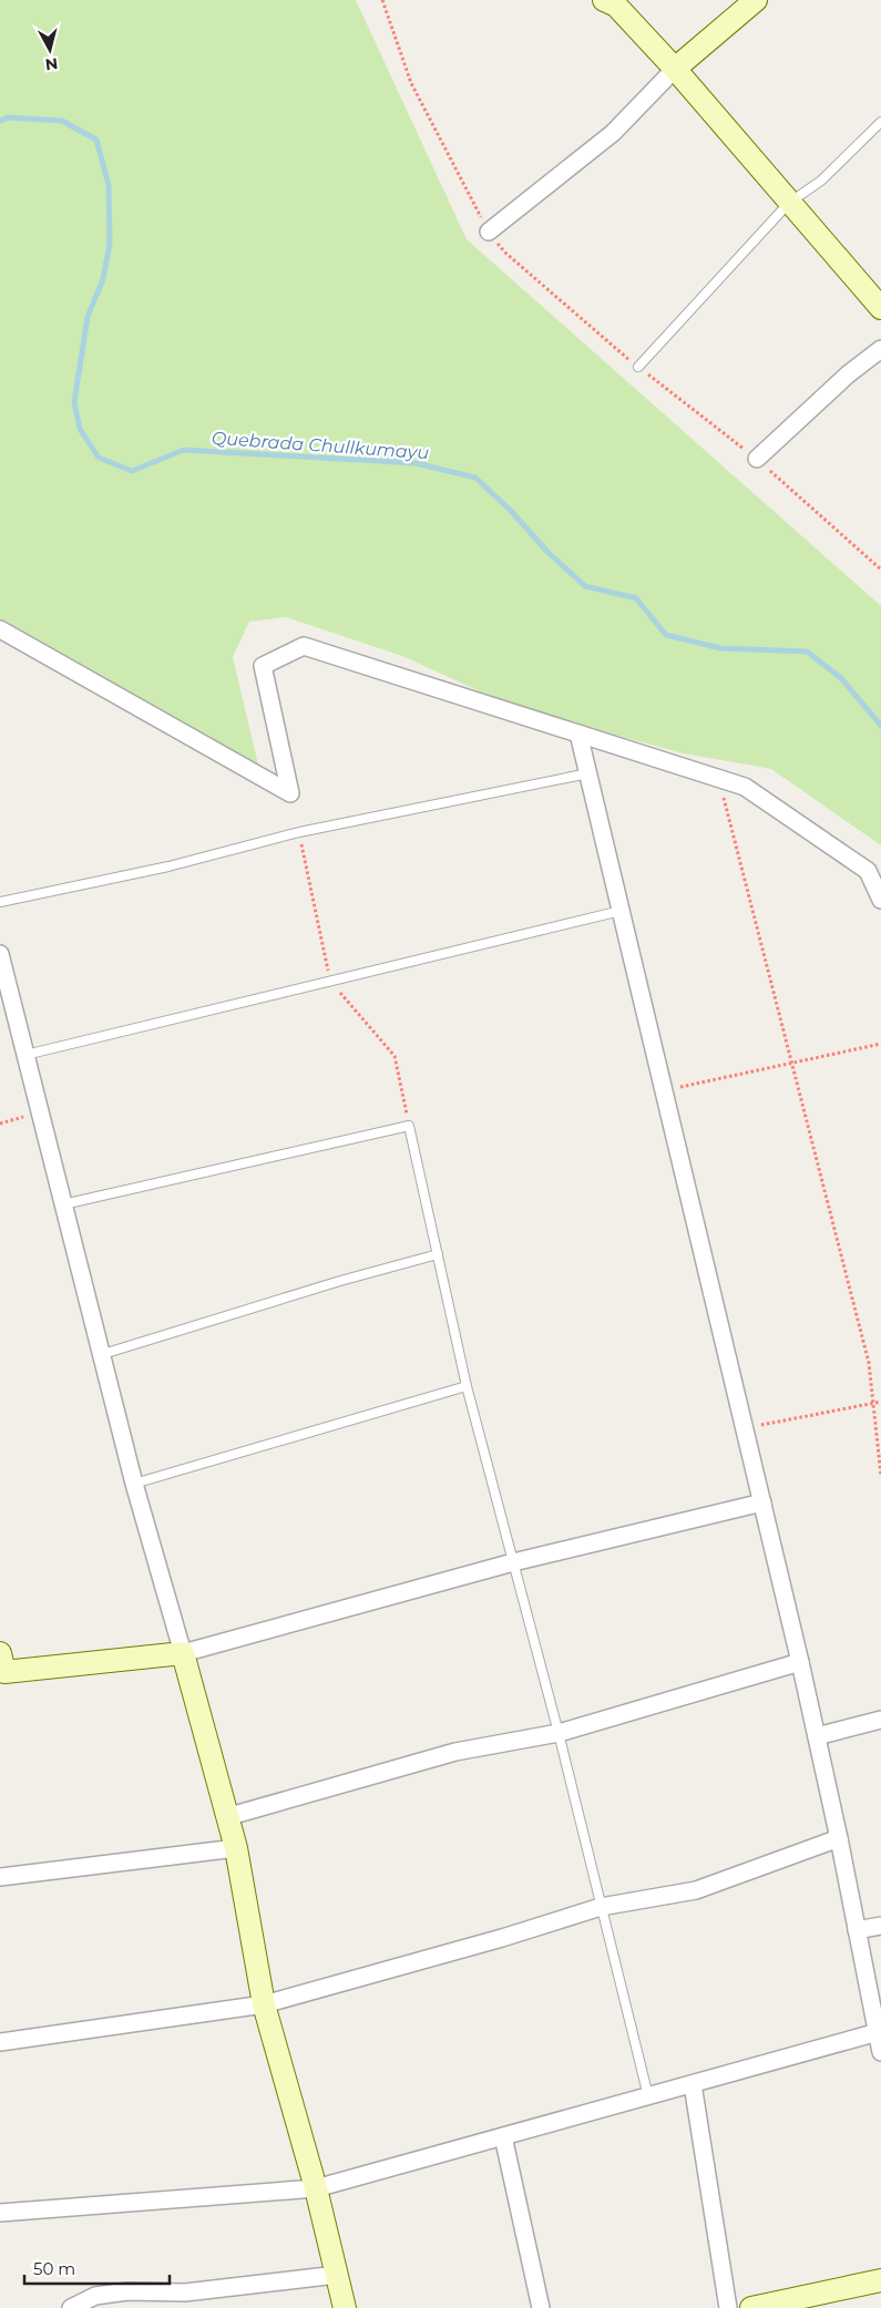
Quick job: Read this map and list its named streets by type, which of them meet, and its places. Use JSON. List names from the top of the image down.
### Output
{
  "water": ["Quebrada Chullkumayu"],
  "scale_bar": "50 m",
  "north": "bottom"
}
